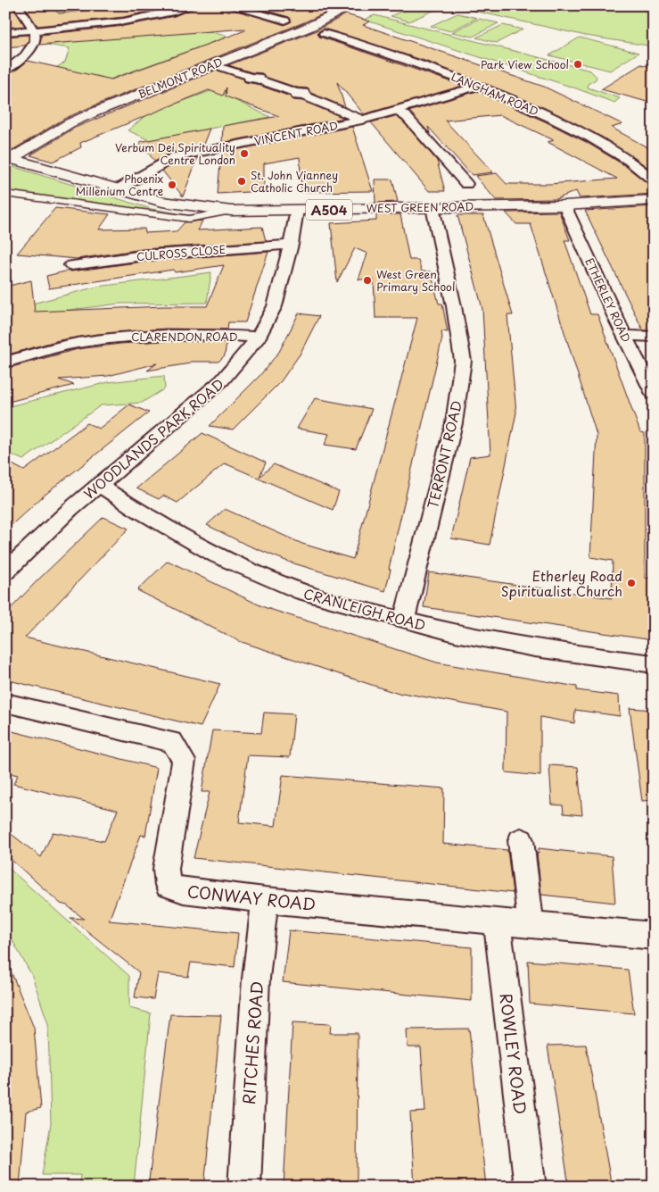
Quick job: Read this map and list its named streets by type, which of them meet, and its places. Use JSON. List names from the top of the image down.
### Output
{
  "streets": {
    "main road": ["BELMONT ROAD", "WEST GREEN ROAD", "A504"],
    "street": [
      "LANGHAM ROAD",
      "VINCENT ROAD",
      "CULROSS CLOSE",
      "ETHERLEY ROAD",
      "CLARENDON ROAD",
      "WOODLANDS PARK ROAD",
      "TERRONT ROAD",
      "CRANLEIGH ROAD",
      "CONWAY ROAD",
      "RITCHES ROAD",
      "ROWLEY ROAD"
    ]
  },
  "crossings": [
    ["BELMONT ROAD", "WEST GREEN ROAD"],
    ["LANGHAM ROAD", "VINCENT ROAD"],
    ["VINCENT ROAD", "WEST GREEN ROAD"],
    ["WEST GREEN ROAD", "ETHERLEY ROAD"],
    ["WEST GREEN ROAD", "WOODLANDS PARK ROAD"],
    ["WEST GREEN ROAD", "TERRONT ROAD"],
    ["CULROSS CLOSE", "WOODLANDS PARK ROAD"],
    ["CLARENDON ROAD", "WOODLANDS PARK ROAD"],
    ["WOODLANDS PARK ROAD", "CRANLEIGH ROAD"],
    ["TERRONT ROAD", "CRANLEIGH ROAD"],
    ["CONWAY ROAD", "RITCHES ROAD"],
    ["CONWAY ROAD", "ROWLEY ROAD"]
  ],
  "places": [
    "Park View School",
    "Verbum Dei Spirituality Centre London",
    "St. John Vianney Catholic Church",
    "Phoenix Millenium Centre",
    "West Green Primary School",
    "Etherley Road Spiritualist Church"
  ]
}
